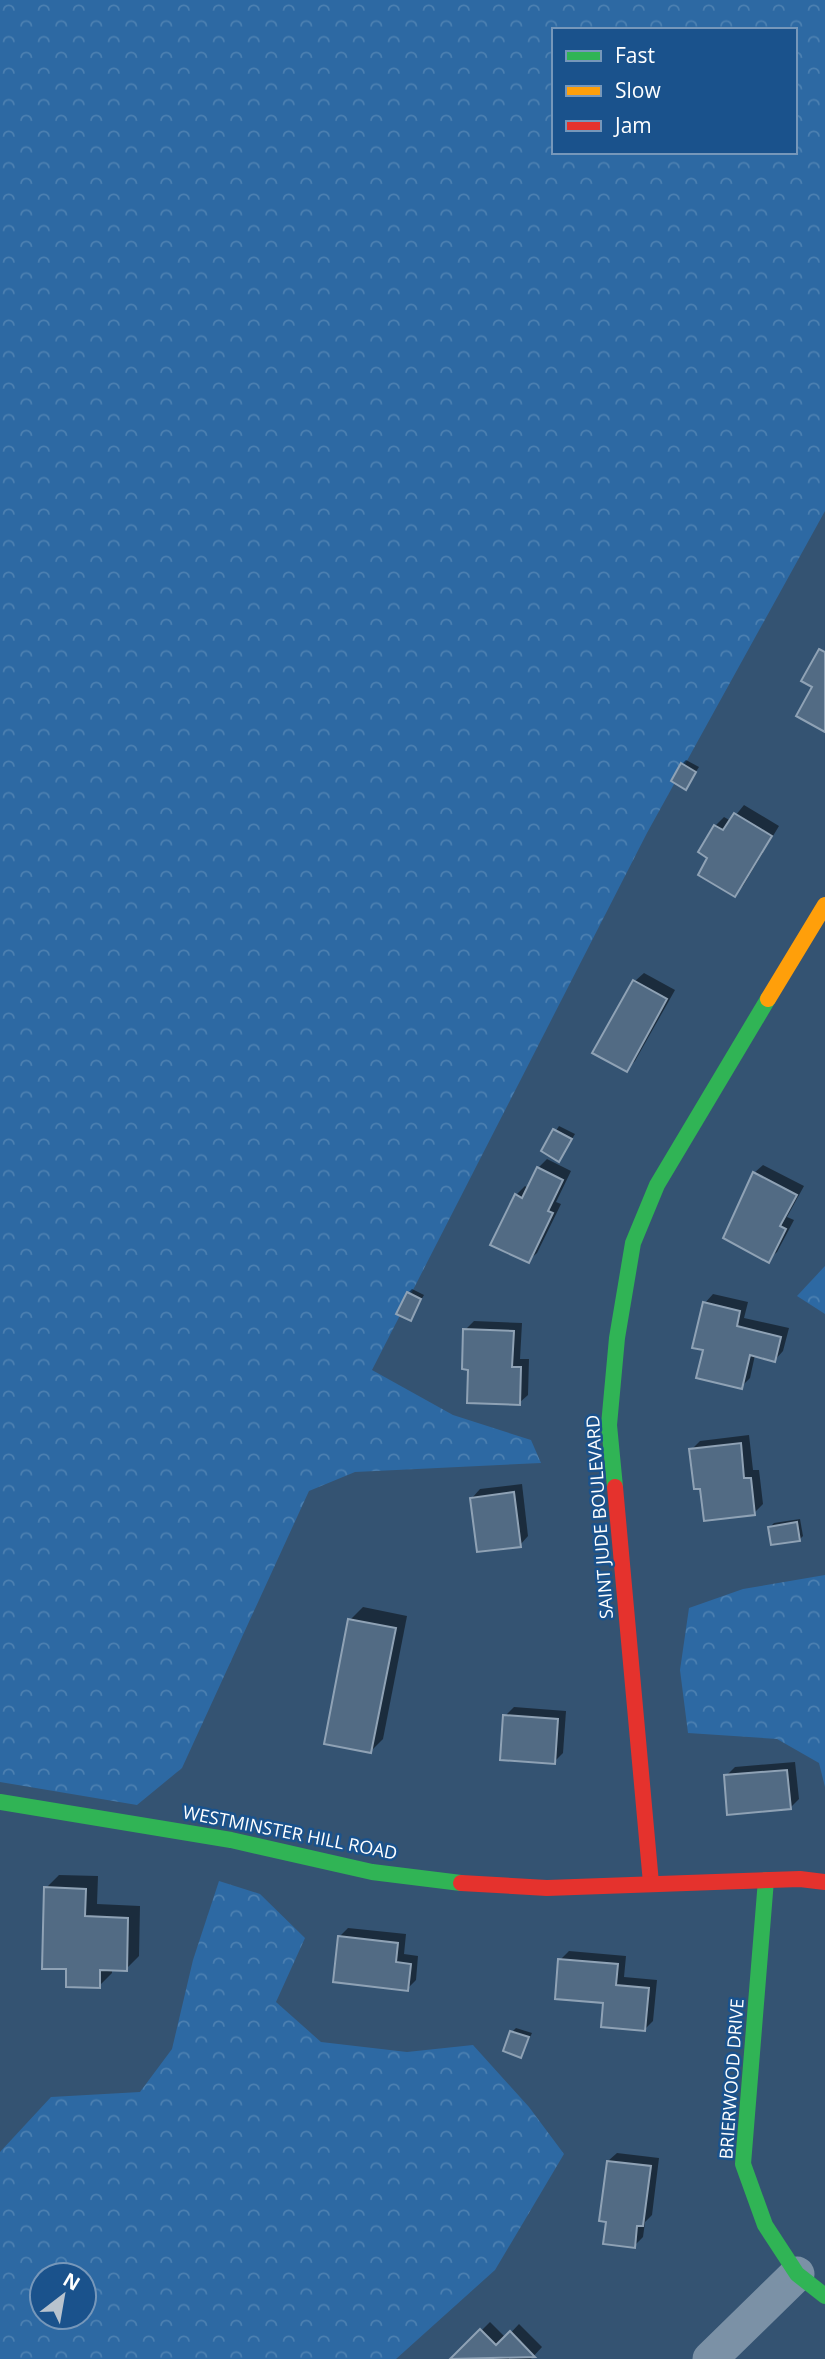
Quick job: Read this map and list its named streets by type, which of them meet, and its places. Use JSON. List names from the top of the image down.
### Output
{
  "streets": {
    "street": ["SAINT JUDE BOULEVARD", "WESTMINSTER HILL ROAD", "BRIERWOOD DRIVE"]
  },
  "crossings": [
    ["SAINT JUDE BOULEVARD", "WESTMINSTER HILL ROAD"],
    ["WESTMINSTER HILL ROAD", "BRIERWOOD DRIVE"]
  ],
  "legend": ["Fast", "Slow", "Jam"],
  "north": "top right"
}
